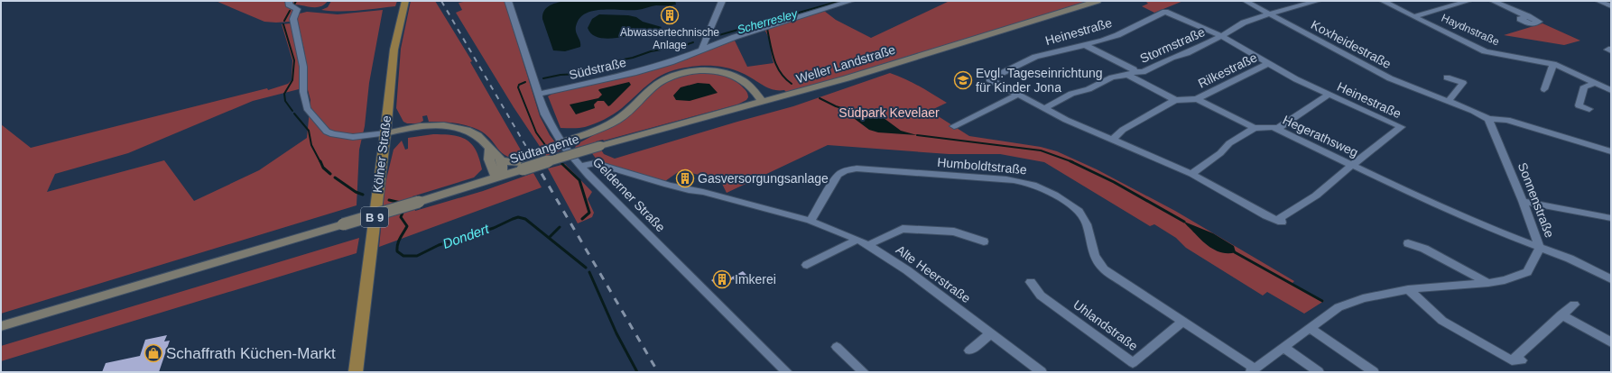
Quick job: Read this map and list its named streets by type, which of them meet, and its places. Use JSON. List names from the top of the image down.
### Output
{
  "streets": {
    "main road": [
      "Weller Landstraße",
      "Südtangente",
      "Kölner Straße",
      "B 9"
    ],
    "street": [
      "Haydnstraße",
      "Heinestraße",
      "Koxheidestraße",
      "Stormstraße",
      "Südstraße",
      "Rilkestraße",
      "Hegerathsweg",
      "Humboldtstraße",
      "Gelderner Straße",
      "Sonnenstraße",
      "Alte Heerstraße",
      "Uhlandstraße"
    ]
  },
  "crossings": [
    ["Heinestraße", "Stormstraße"],
    ["Heinestraße", "Rilkestraße"],
    ["Heinestraße", "Hegerathsweg"],
    ["Koxheidestraße", "Stormstraße"],
    ["Koxheidestraße", "Sonnenstraße"],
    ["Weller Landstraße", "Südtangente"],
    ["Südstraße", "Gelderner Straße"],
    ["Rilkestraße", "Hegerathsweg"],
    ["Hegerathsweg", "Sonnenstraße"],
    ["Humboldtstraße", "Sonnenstraße"],
    ["Humboldtstraße", "Alte Heerstraße"],
    ["Humboldtstraße", "Uhlandstraße"],
    ["Gelderner Straße", "Alte Heerstraße"]
  ],
  "water": ["Scherresley", "Dondert"],
  "parks": ["Südpark Kevelaer"],
  "places": {
    "building": ["Abwassertechnische Anlage", "Gasversorgungsanlage", "Imkerei"],
    "school or university": ["Evgl. Tageseinrichtung für Kinder Jona"],
    "shop": ["Schaffrath Küchen-Markt"]
  }
}
